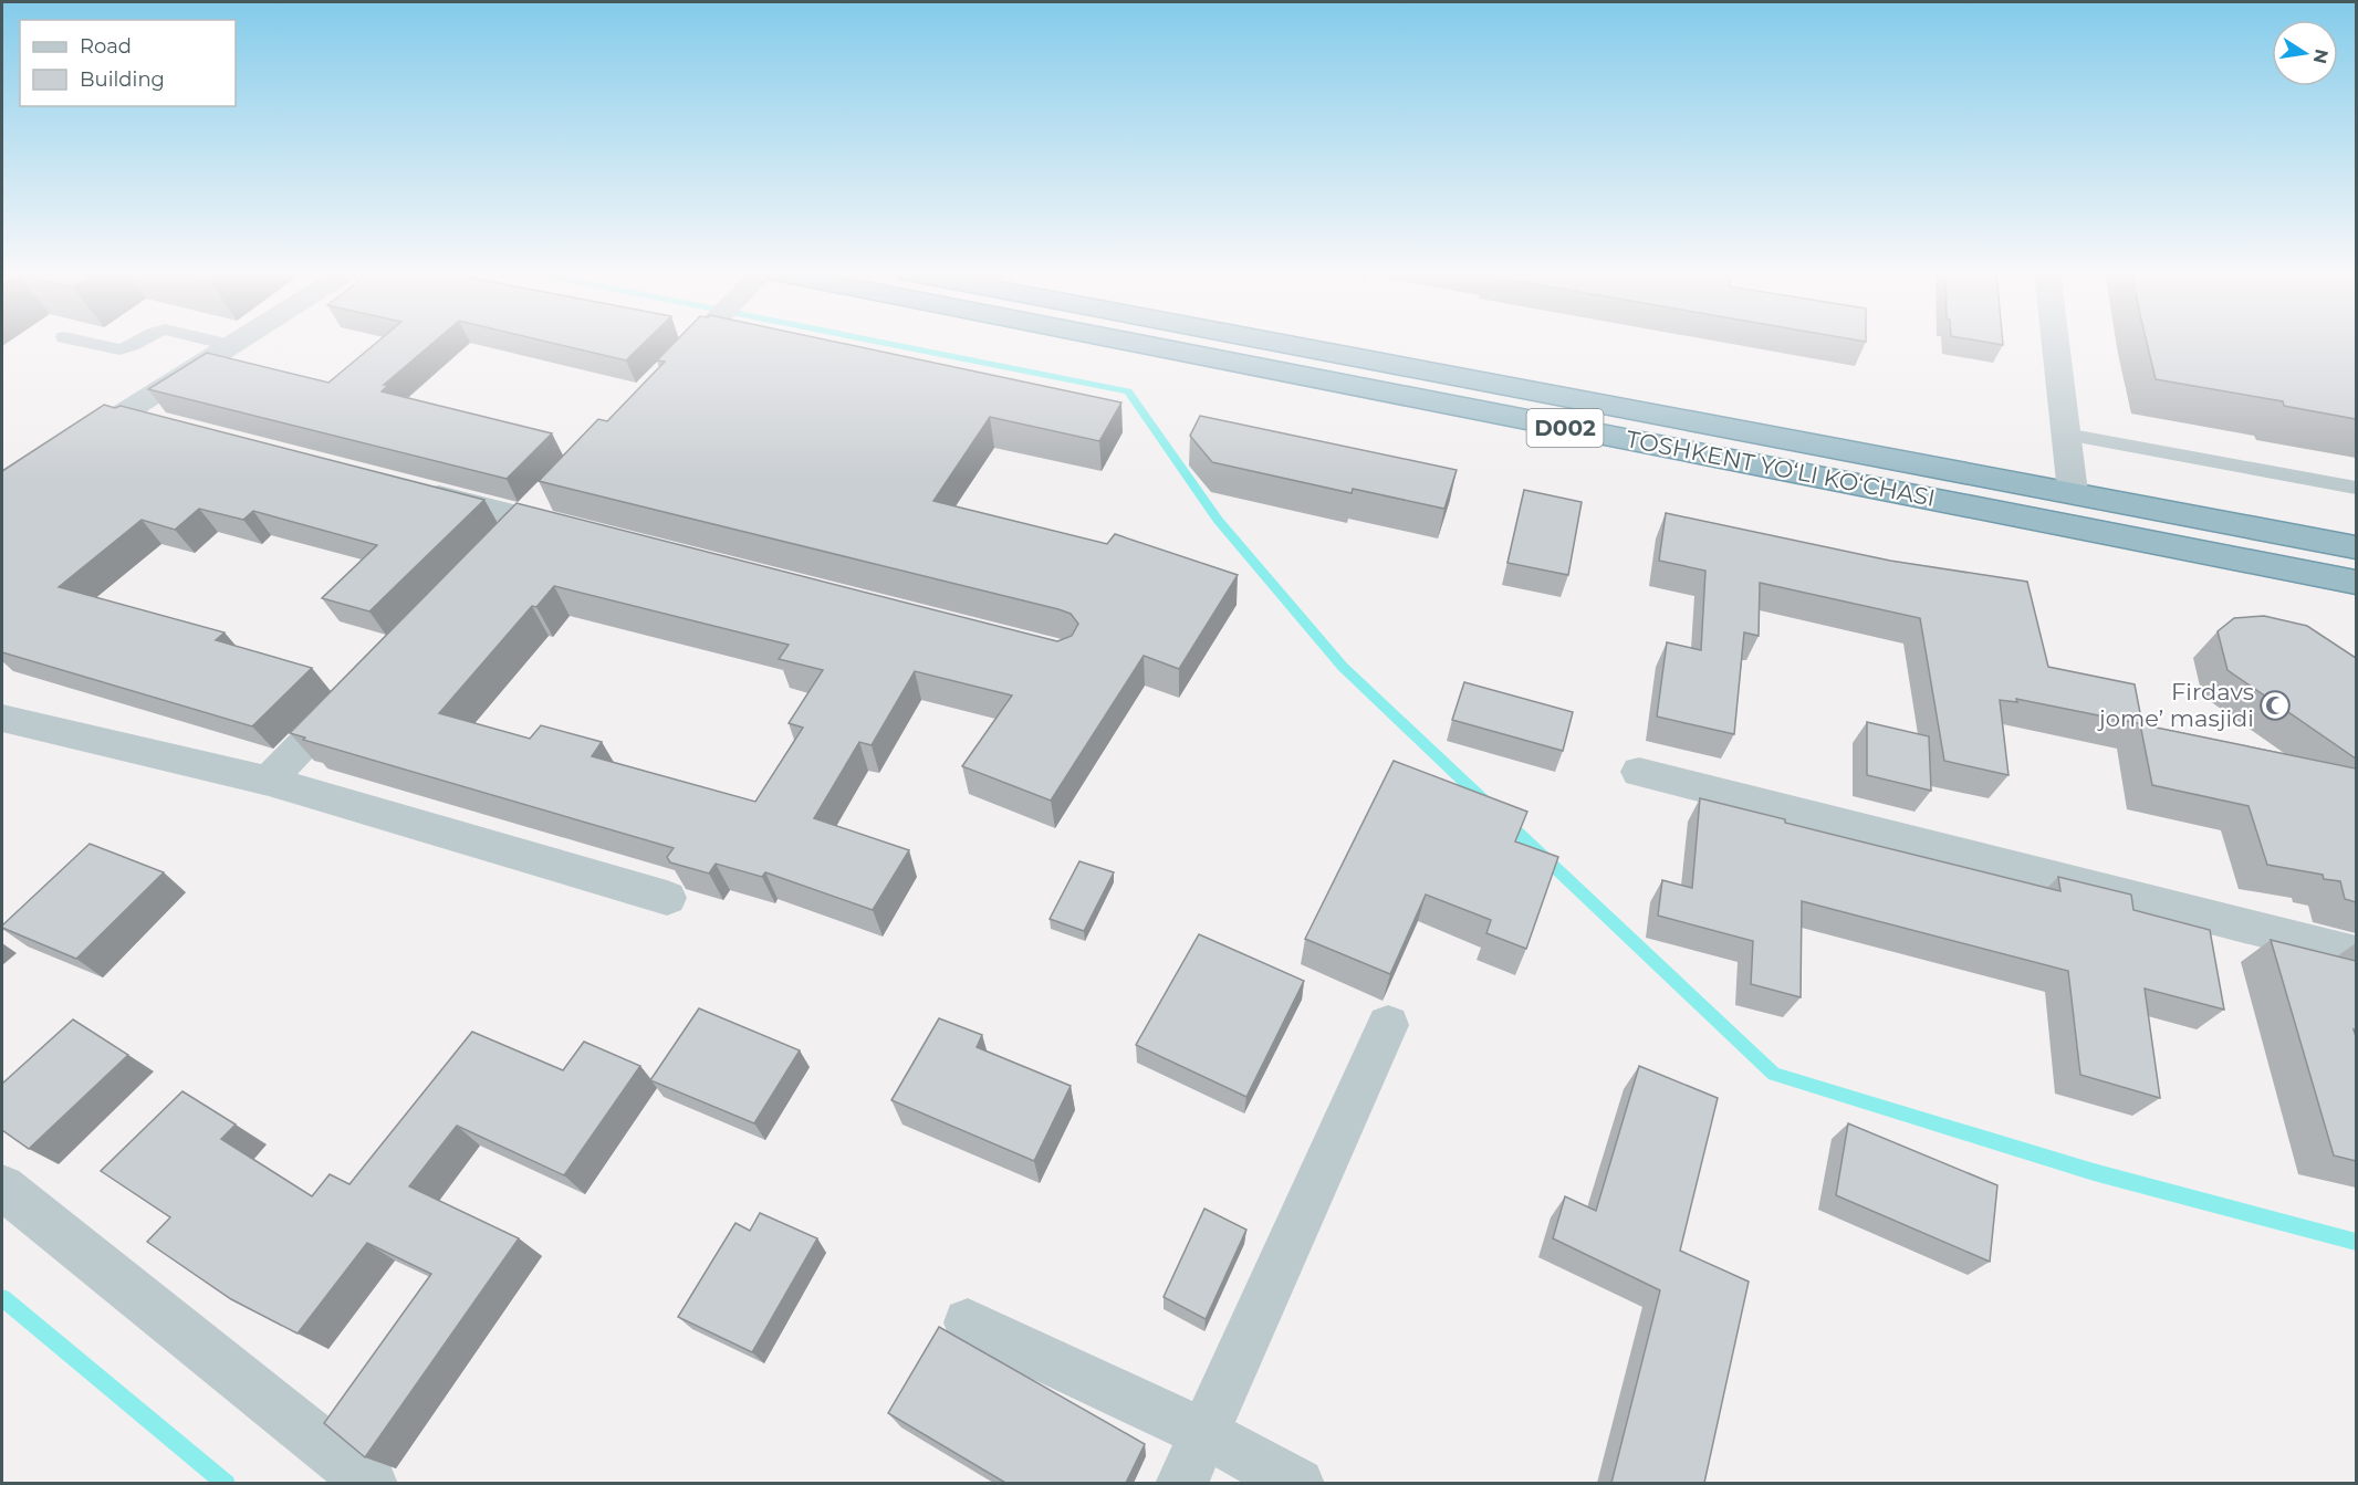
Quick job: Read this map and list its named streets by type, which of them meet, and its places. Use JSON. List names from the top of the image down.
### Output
{
  "streets": {
    "highway": ["D002", "TOSHKENT YO‘LI KO‘CHASI"]
  },
  "places": {
    "mosque": ["Firdavs jome’ masjidi"]
  },
  "legend": ["Road", "Building"],
  "north": "right"
}
